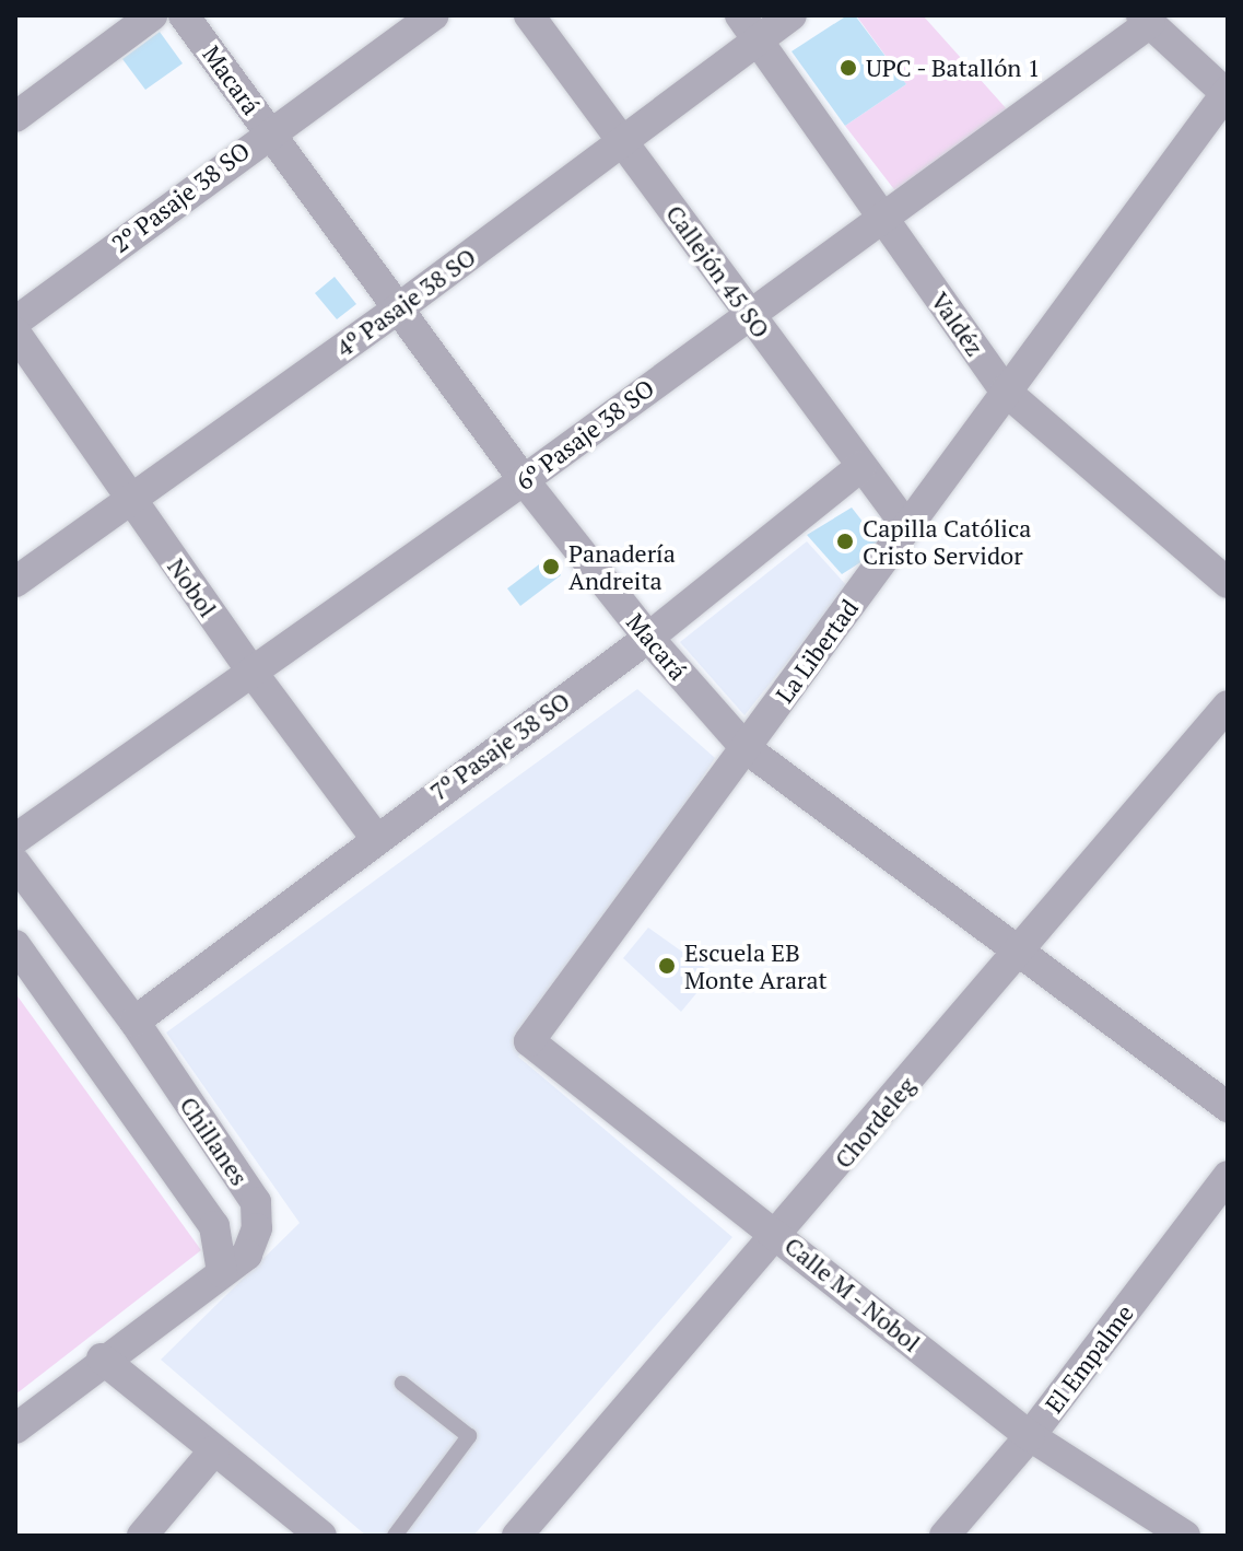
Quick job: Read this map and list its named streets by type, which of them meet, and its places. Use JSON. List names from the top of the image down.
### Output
{
  "streets": {
    "street": [
      "Macará",
      "2º Pasaje 38 SO",
      "Callejón 45 SO",
      "4º Pasaje 38 SO",
      "Valdéz",
      "6º Pasaje 38 SO",
      "Nobol",
      "La Libertad",
      "7º Pasaje 38 SO",
      "Chordeleg",
      "Chillanes",
      "Calle M - Nobol",
      "El Empalme"
    ]
  },
  "crossings": [
    ["Macará", "2º Pasaje 38 SO"],
    ["Macará", "4º Pasaje 38 SO"],
    ["Macará", "6º Pasaje 38 SO"],
    ["Macará", "La Libertad"],
    ["Macará", "7º Pasaje 38 SO"],
    ["Macará", "Chordeleg"],
    ["Callejón 45 SO", "4º Pasaje 38 SO"],
    ["Callejón 45 SO", "6º Pasaje 38 SO"],
    ["Callejón 45 SO", "La Libertad"],
    ["Callejón 45 SO", "7º Pasaje 38 SO"],
    ["4º Pasaje 38 SO", "Valdéz"],
    ["4º Pasaje 38 SO", "Nobol"],
    ["Valdéz", "6º Pasaje 38 SO"],
    ["Valdéz", "La Libertad"],
    ["6º Pasaje 38 SO", "Nobol"],
    ["Nobol", "7º Pasaje 38 SO"],
    ["La Libertad", "Calle M - Nobol"],
    ["7º Pasaje 38 SO", "Chillanes"],
    ["Chordeleg", "Calle M - Nobol"],
    ["Calle M - Nobol", "El Empalme"]
  ],
  "places": [
    "UPC - Batallón 1",
    "Capilla Católica Cristo Servidor",
    "Panadería Andreita",
    "Escuela EB Monte Ararat"
  ]
}
